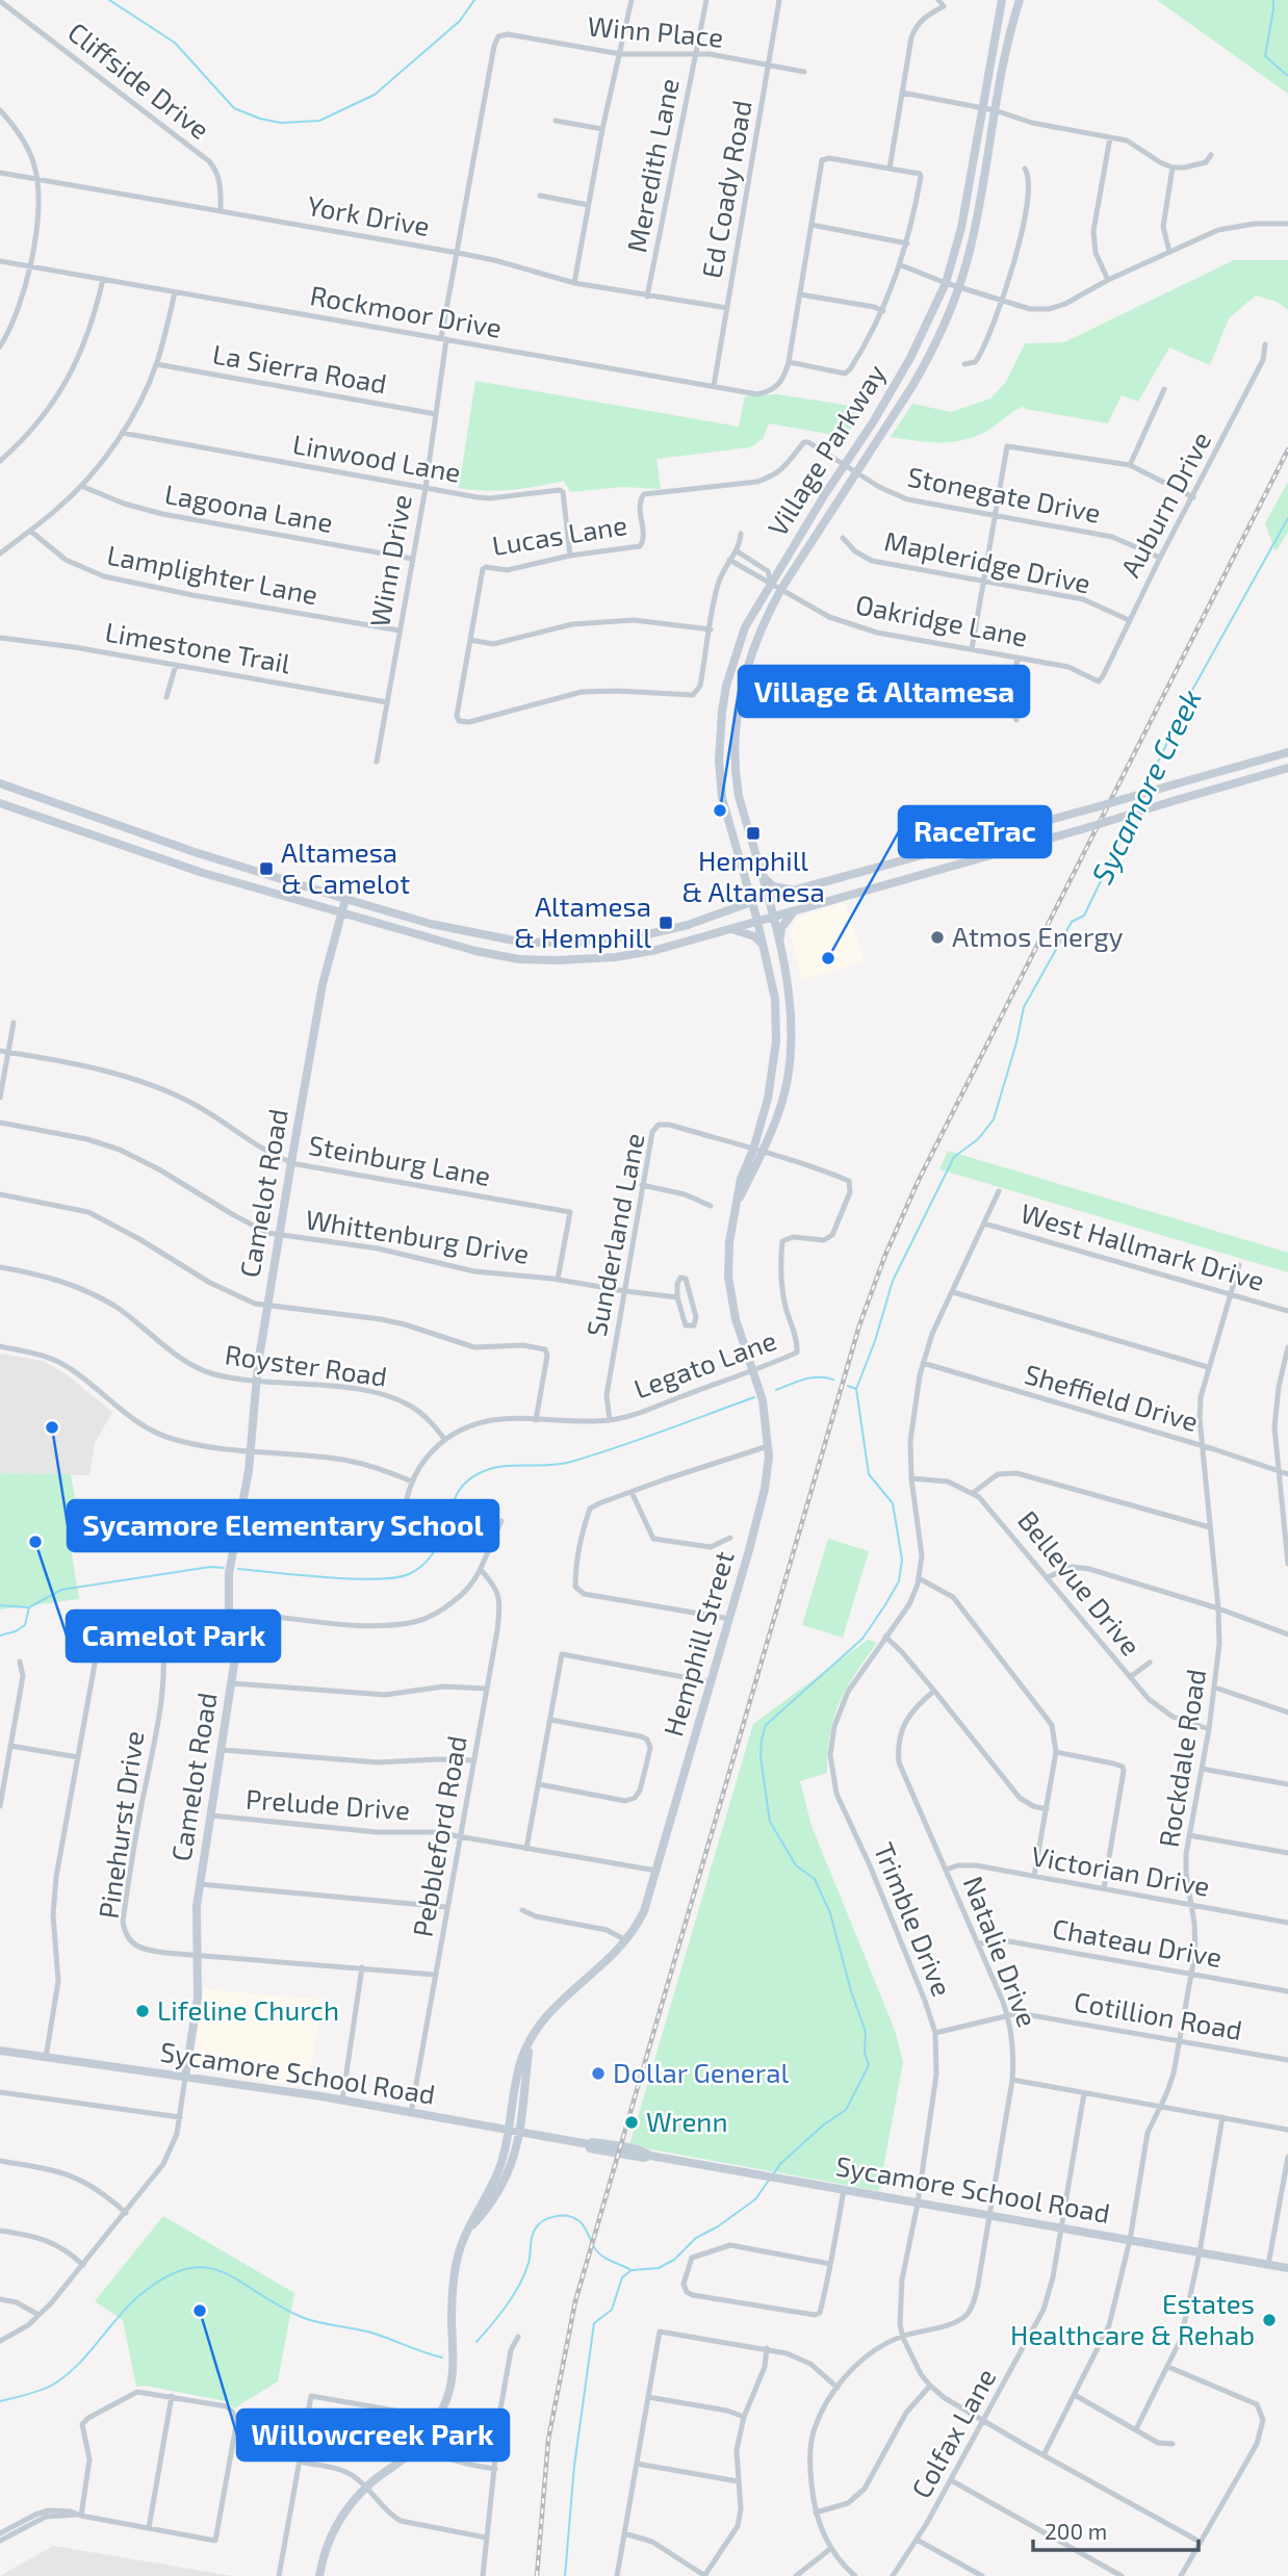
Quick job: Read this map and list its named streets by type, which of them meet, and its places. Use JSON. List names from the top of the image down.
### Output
{
  "streets": {
    "main road": [
      "Village Parkway",
      "Camelot Road",
      "Hemphill Street",
      "Sycamore School Road"
    ],
    "street": [
      "Winn Place",
      "Cliffside Drive",
      "Meredith Lane",
      "Ed Coady Road",
      "York Drive",
      "Rockmoor Drive",
      "La Sierra Road",
      "Linwood Lane",
      "Stonegate Drive",
      "Auburn Drive",
      "Lagoona Lane",
      "Lucas Lane",
      "Winn Drive",
      "Mapleridge Drive",
      "Lamplighter Lane",
      "Oakridge Lane",
      "Limestone Trail",
      "Steinburg Lane",
      "Sunderland Lane",
      "Whittenburg Drive",
      "West Hallmark Drive",
      "Legato Lane",
      "Royster Road",
      "Sheffield Drive",
      "Bellevue Drive",
      "Rockdale Road",
      "Prelude Drive",
      "Pinehurst Drive",
      "Pebbleford Road",
      "Victorian Drive",
      "Trimble Drive",
      "Chateau Drive",
      "Natalie Drive",
      "Cotillion Road",
      "Colfax Lane"
    ]
  },
  "crossings": [
    ["Winn Place", "Meredith Lane"],
    ["Winn Place", "Ed Coady Road"],
    ["Winn Place", "Winn Drive"],
    ["Cliffside Drive", "York Drive"],
    ["Meredith Lane", "York Drive"],
    ["Ed Coady Road", "York Drive"],
    ["Ed Coady Road", "Rockmoor Drive"],
    ["York Drive", "Winn Drive"],
    ["Rockmoor Drive", "Winn Drive"],
    ["La Sierra Road", "Winn Drive"],
    ["Village Parkway", "Stonegate Drive"],
    ["Village Parkway", "Oakridge Lane"],
    ["Village Parkway", "Hemphill Street"],
    ["Linwood Lane", "Lucas Lane"],
    ["Linwood Lane", "Winn Drive"],
    ["Stonegate Drive", "Auburn Drive"],
    ["Stonegate Drive", "Lucas Lane"],
    ["Auburn Drive", "Mapleridge Drive"],
    ["Auburn Drive", "Oakridge Lane"],
    ["Lagoona Lane", "Winn Drive"],
    ["Winn Drive", "Lamplighter Lane"],
    ["Winn Drive", "Limestone Trail"],
    ["Steinburg Lane", "Camelot Road"],
    ["Steinburg Lane", "Whittenburg Drive"],
    ["Camelot Road", "Whittenburg Drive"],
    ["Camelot Road", "Legato Lane"],
    ["Camelot Road", "Royster Road"],
    ["Camelot Road", "Prelude Drive"],
    ["Camelot Road", "Pinehurst Drive"],
    ["Camelot Road", "Sycamore School Road"],
    ["Sunderland Lane", "Whittenburg Drive"],
    ["Sunderland Lane", "Legato Lane"],
    ["Sunderland Lane", "Hemphill Street"],
    ["West Hallmark Drive", "Rockdale Road"],
    ["West Hallmark Drive", "Trimble Drive"],
    ["Legato Lane", "Royster Road"],
    ["Legato Lane", "Hemphill Street"],
    ["Sheffield Drive", "Rockdale Road"],
    ["Sheffield Drive", "Trimble Drive"],
    ["Bellevue Drive", "Rockdale Road"],
    ["Bellevue Drive", "Trimble Drive"],
    ["Hemphill Street", "Prelude Drive"],
    ["Hemphill Street", "Sycamore School Road"],
    ["Rockdale Road", "Victorian Drive"],
    ["Rockdale Road", "Trimble Drive"],
    ["Rockdale Road", "Chateau Drive"],
    ["Rockdale Road", "Cotillion Road"],
    ["Rockdale Road", "Sycamore School Road"],
    ["Prelude Drive", "Pebbleford Road"],
    ["Pinehurst Drive", "Pebbleford Road"],
    ["Pebbleford Road", "Sycamore School Road"],
    ["Victorian Drive", "Natalie Drive"],
    ["Trimble Drive", "Natalie Drive"],
    ["Trimble Drive", "Cotillion Road"],
    ["Trimble Drive", "Sycamore School Road"],
    ["Trimble Drive", "Colfax Lane"],
    ["Chateau Drive", "Natalie Drive"],
    ["Natalie Drive", "Cotillion Road"],
    ["Natalie Drive", "Sycamore School Road"],
    ["Sycamore School Road", "Colfax Lane"]
  ],
  "water": ["Sycamore Creek"],
  "places": {
    "other": [
      "Village & Altamesa",
      "Atmos Energy",
      "RaceTrac",
      "Sycamore Elementary School",
      "Camelot Park",
      "Lifeline Church",
      "Dollar General",
      "Wrenn",
      "Willowcreek Park",
      "Estates Healthcare & Rehab"
    ],
    "transit": ["Hemphill & Altamesa", "Altamesa & Camelot", "Altamesa & Hemphill"]
  },
  "scale_bar": "200 m"
}
